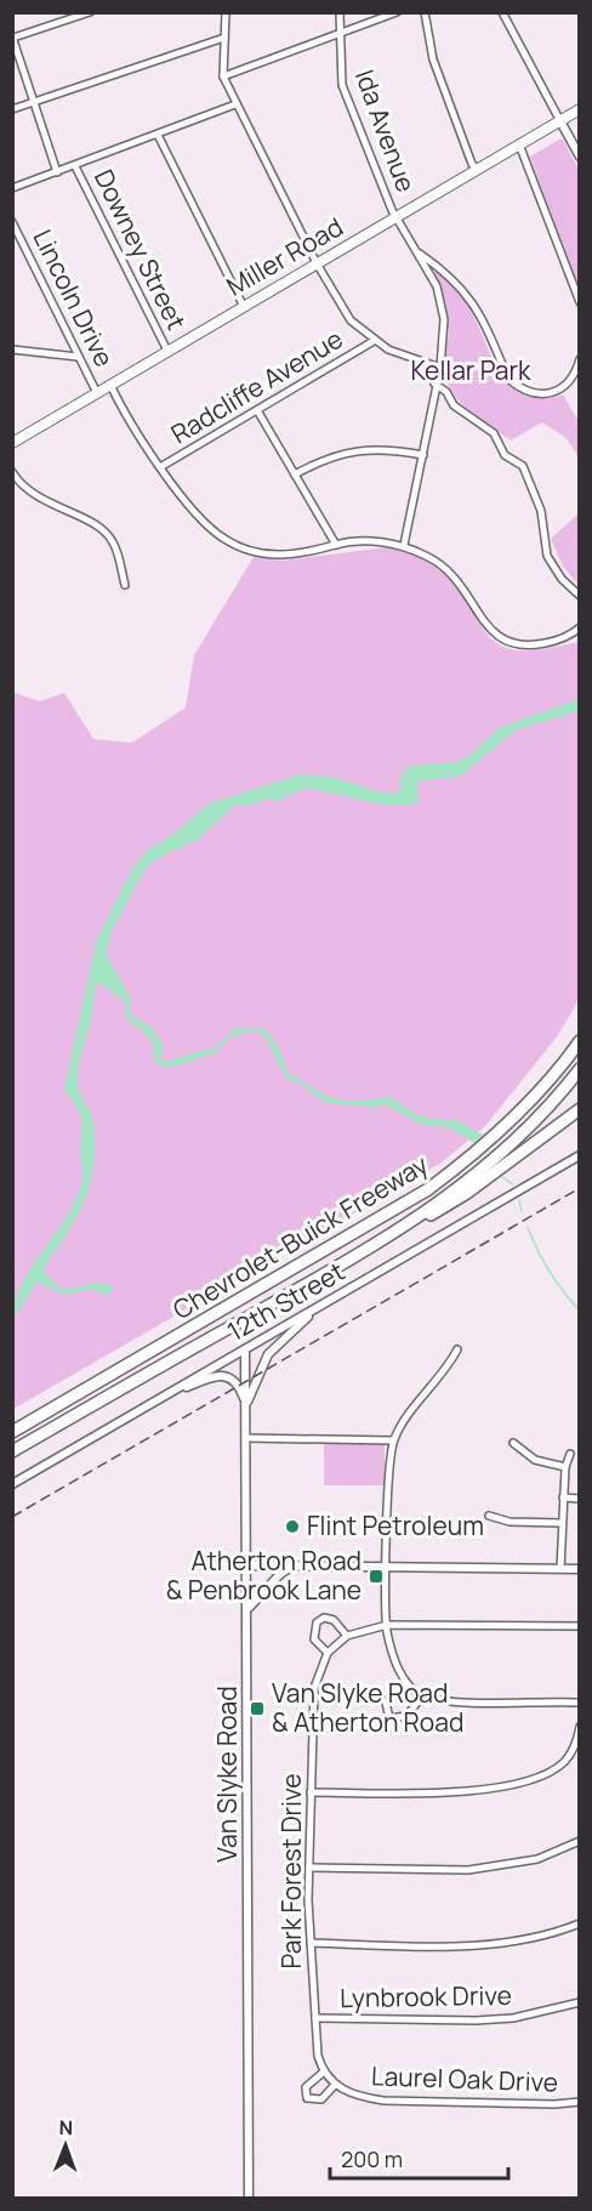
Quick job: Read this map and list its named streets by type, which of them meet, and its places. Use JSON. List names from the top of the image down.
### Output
{
  "streets": {
    "highway": ["Chevrolet-Buick Freeway"],
    "main road": ["Miller Road"],
    "street": [
      "Ida Avenue",
      "Downey Street",
      "Lincoln Drive",
      "Radcliffe Avenue",
      "12th Street",
      "Van Slyke Road",
      "Park Forest Drive",
      "Lynbrook Drive",
      "Laurel Oak Drive"
    ]
  },
  "crossings": [
    ["Ida Avenue", "Miller Road"],
    ["Ida Avenue", "Lincoln Drive"],
    ["Downey Street", "Miller Road"],
    ["Miller Road", "Lincoln Drive"],
    ["Lincoln Drive", "Radcliffe Avenue"],
    ["12th Street", "Van Slyke Road"],
    ["Park Forest Drive", "Lynbrook Drive"],
    ["Park Forest Drive", "Laurel Oak Drive"]
  ],
  "parks": ["Kellar Park"],
  "places": {
    "other": ["Flint Petroleum"],
    "transit": ["Atherton Road & Penbrook Lane", "Van Slyke Road & Atherton Road"]
  },
  "scale_bar": "200 m",
  "north": "top"
}
